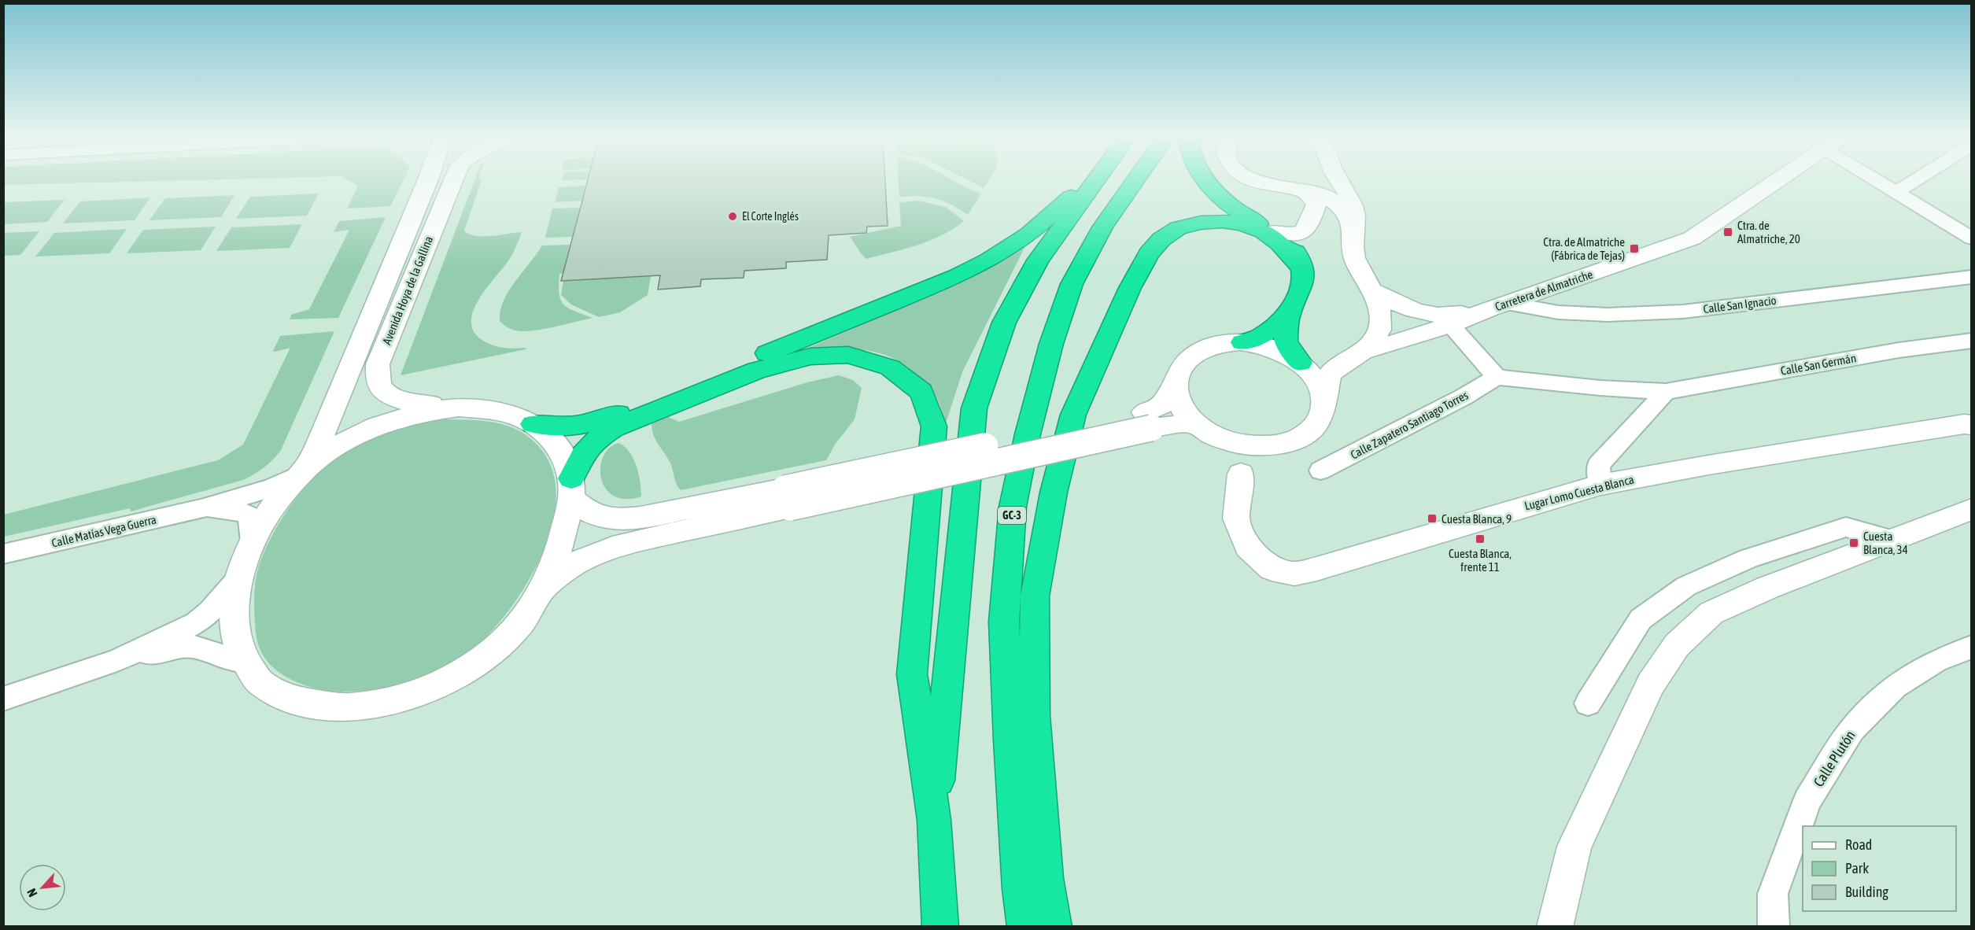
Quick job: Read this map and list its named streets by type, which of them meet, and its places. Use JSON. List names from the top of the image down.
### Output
{
  "streets": {
    "highway": ["GC-3"],
    "main road": ["Avenida Hoya de la Gallina", "Carretera de Almatriche", "Lugar Lomo Cuesta Blanca"],
    "street": [
      "Calle San Ignacio",
      "Calle San Germán",
      "Calle Zapatero Santiago Torres",
      "Calle Matías Vega Guerra",
      "Calle Plutón"
    ]
  },
  "crossings": [
    ["Avenida Hoya de la Gallina", "Calle Matías Vega Guerra"],
    ["Carretera de Almatriche", "Calle San Ignacio"],
    ["Calle San Germán", "Calle Zapatero Santiago Torres"]
  ],
  "places": {
    "other": ["El Corte Inglés"],
    "transit": [
      "Ctra. de Almatriche, 20",
      "Ctra. de Almatriche (Fábrica de Tejas)",
      "Cuesta Blanca, 9",
      "Cuesta Blanca, frente 11",
      "Cuesta Blanca, 34"
    ]
  },
  "legend": ["Road", "Park", "Building"],
  "north": "bottom left"
}
